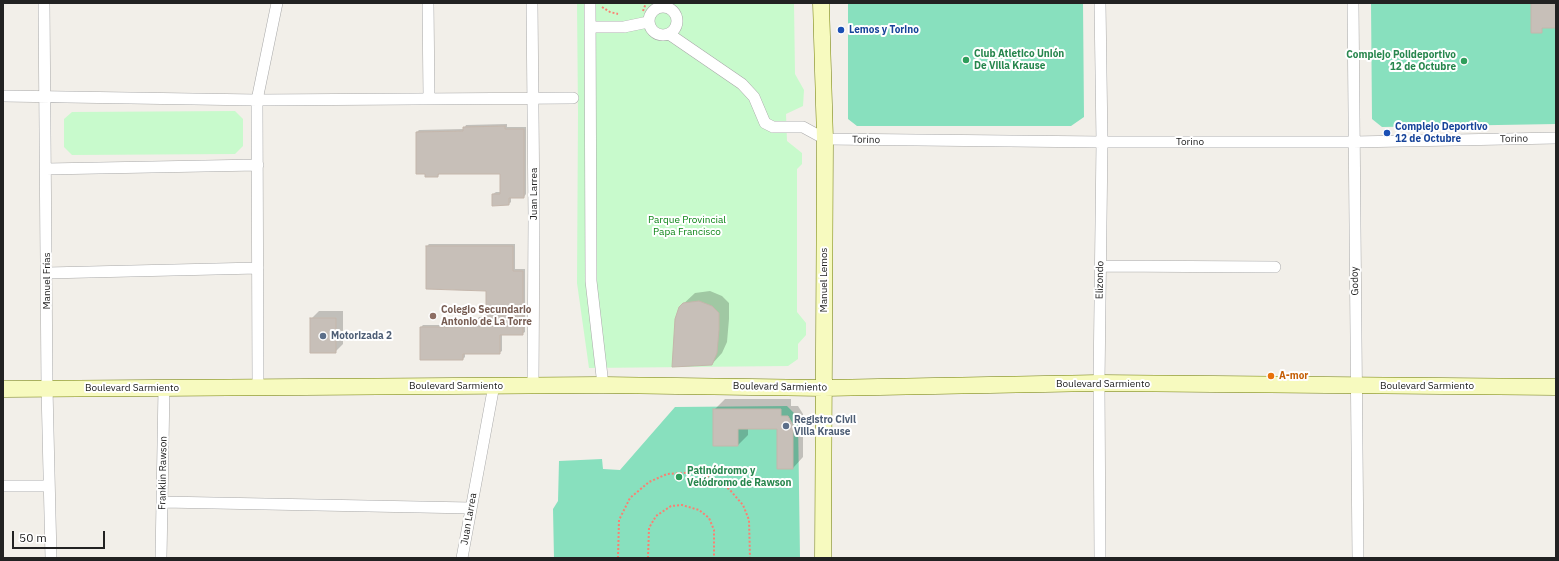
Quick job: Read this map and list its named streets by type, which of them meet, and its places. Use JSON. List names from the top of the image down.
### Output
{
  "streets": {
    "street": [
      "Torino",
      "Juan Larrea",
      "Manuel Lemos",
      "Elizondo",
      "Manuel Frías",
      "Godoy",
      "Boulevard Sarmiento",
      "Franklin Rawson"
    ]
  },
  "crossings": [
    ["Torino", "Manuel Lemos"],
    ["Torino", "Elizondo"],
    ["Torino", "Godoy"],
    ["Juan Larrea", "Boulevard Sarmiento"],
    ["Manuel Lemos", "Boulevard Sarmiento"],
    ["Elizondo", "Boulevard Sarmiento"],
    ["Manuel Frías", "Boulevard Sarmiento"],
    ["Godoy", "Boulevard Sarmiento"],
    ["Boulevard Sarmiento", "Franklin Rawson"]
  ],
  "parks": ["Parque Provincial Papa Francisco"],
  "places": [
    "Lemos y Torino",
    "Club Atletico Unión De Villa Krause",
    "Complejo Polideportivo 12 de Octubre",
    "Complejo Deportivo 12 de Octubre",
    "Colegio Secundario Antonio de La Torre",
    "Motorizada 2",
    "A-mor",
    "Registro Civil Villa Krause",
    "Patinódromo y Velódromo de Rawson"
  ],
  "scale_bar": "50 m"
}
